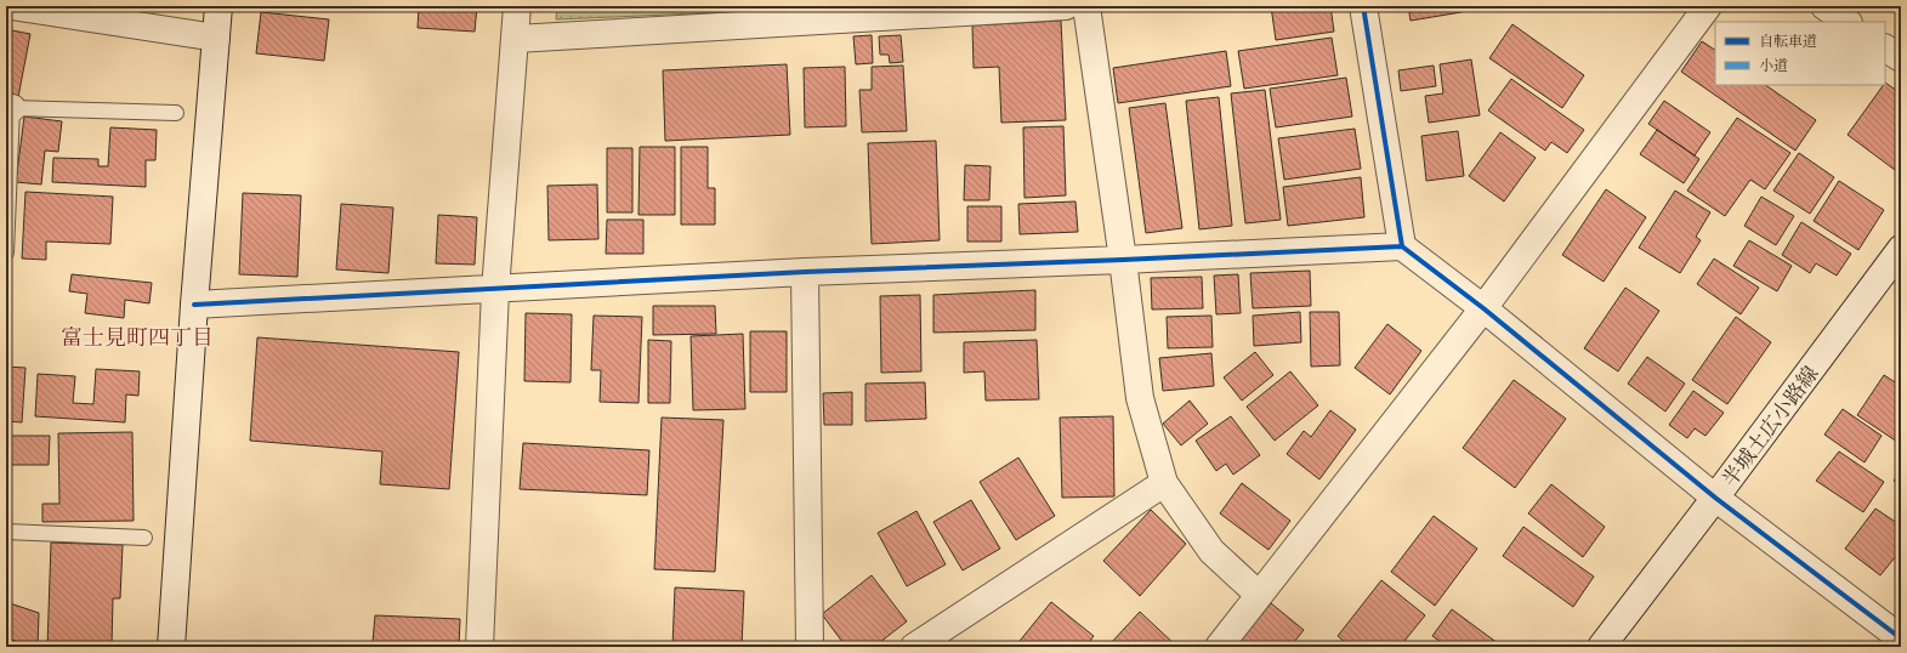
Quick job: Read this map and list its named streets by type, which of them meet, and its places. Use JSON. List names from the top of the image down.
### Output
{
  "streets": {
    "street": ["半城土広小路線"]
  },
  "districts": ["富士見町四丁目"],
  "legend": ["自転車道", "小道"]
}
